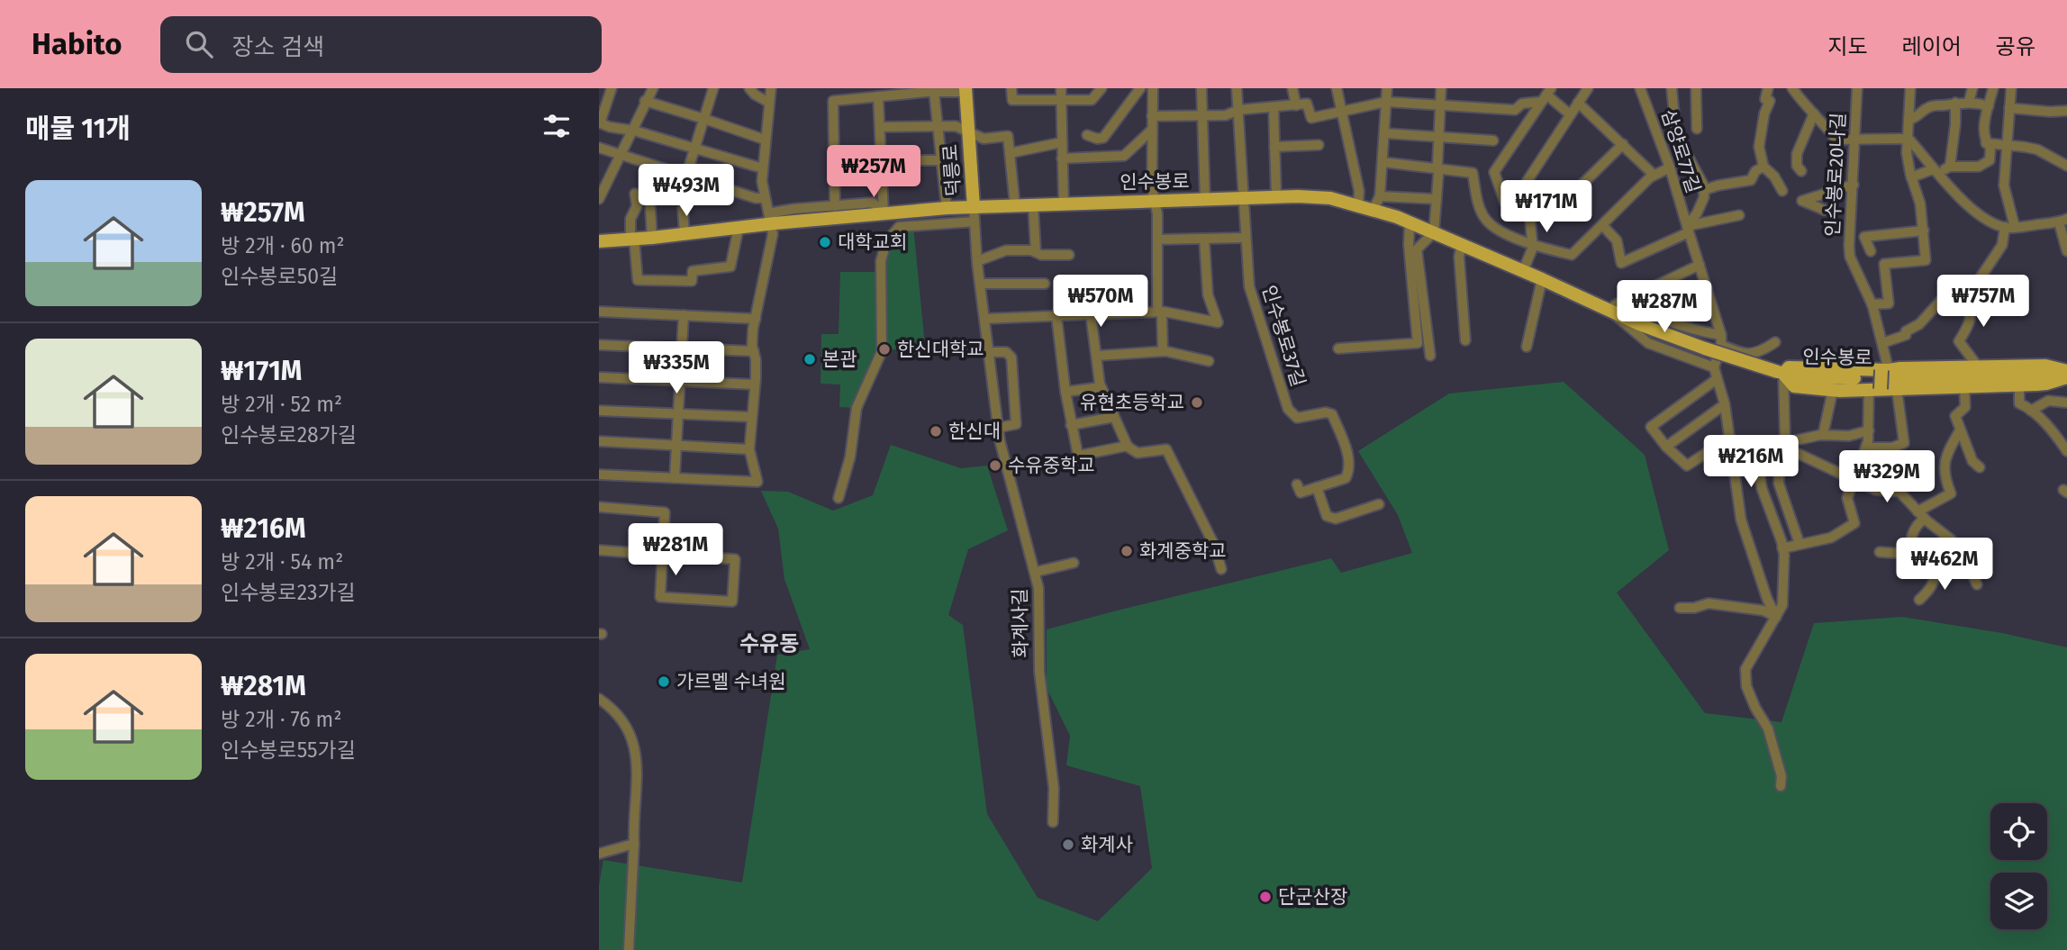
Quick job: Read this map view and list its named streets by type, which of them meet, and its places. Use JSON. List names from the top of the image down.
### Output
{
  "streets": {
    "main road": ["덕릉로", "인수봉로"],
    "street": [
      "삼양로77길",
      "인수봉로20나길",
      "인수봉로37길",
      "화계사길"
    ]
  },
  "crossings": [
    ["덕릉로", "인수봉로"],
    ["덕릉로", "화계사길"],
    ["인수봉로", "인수봉로37길"],
    ["인수봉로", "화계사길"]
  ],
  "districts": ["수유동"],
  "places": [
    "대학교회",
    "한신대학교",
    "본관",
    "유현초등학교",
    "한신대",
    "수유중학교",
    "화계중학교",
    "가르멜 수녀원",
    "화계사",
    "단군산장"
  ],
  "page": {
    "header": "Habito",
    "search": "장소 검색",
    "nav": ["지도", "레이어", "공유"],
    "heading": "매물 11개",
    "price": [
      "₩257M",
      "₩493M",
      "₩171M",
      "₩570M",
      "₩757M",
      "₩287M",
      "₩335M",
      "₩216M",
      "₩329M",
      "₩281M",
      "₩462M"
    ],
    "list": [
      {
        "name": "₩257M",
        "note": "방 2개 · 60 m² · 인수봉로50길"
      },
      {
        "name": "₩171M",
        "note": "방 2개 · 52 m² · 인수봉로28가길"
      },
      {
        "name": "₩216M",
        "note": "방 2개 · 54 m² · 인수봉로23가길"
      },
      {
        "name": "₩281M",
        "note": "방 2개 · 76 m² · 인수봉로55가길"
      }
    ]
  }
}
